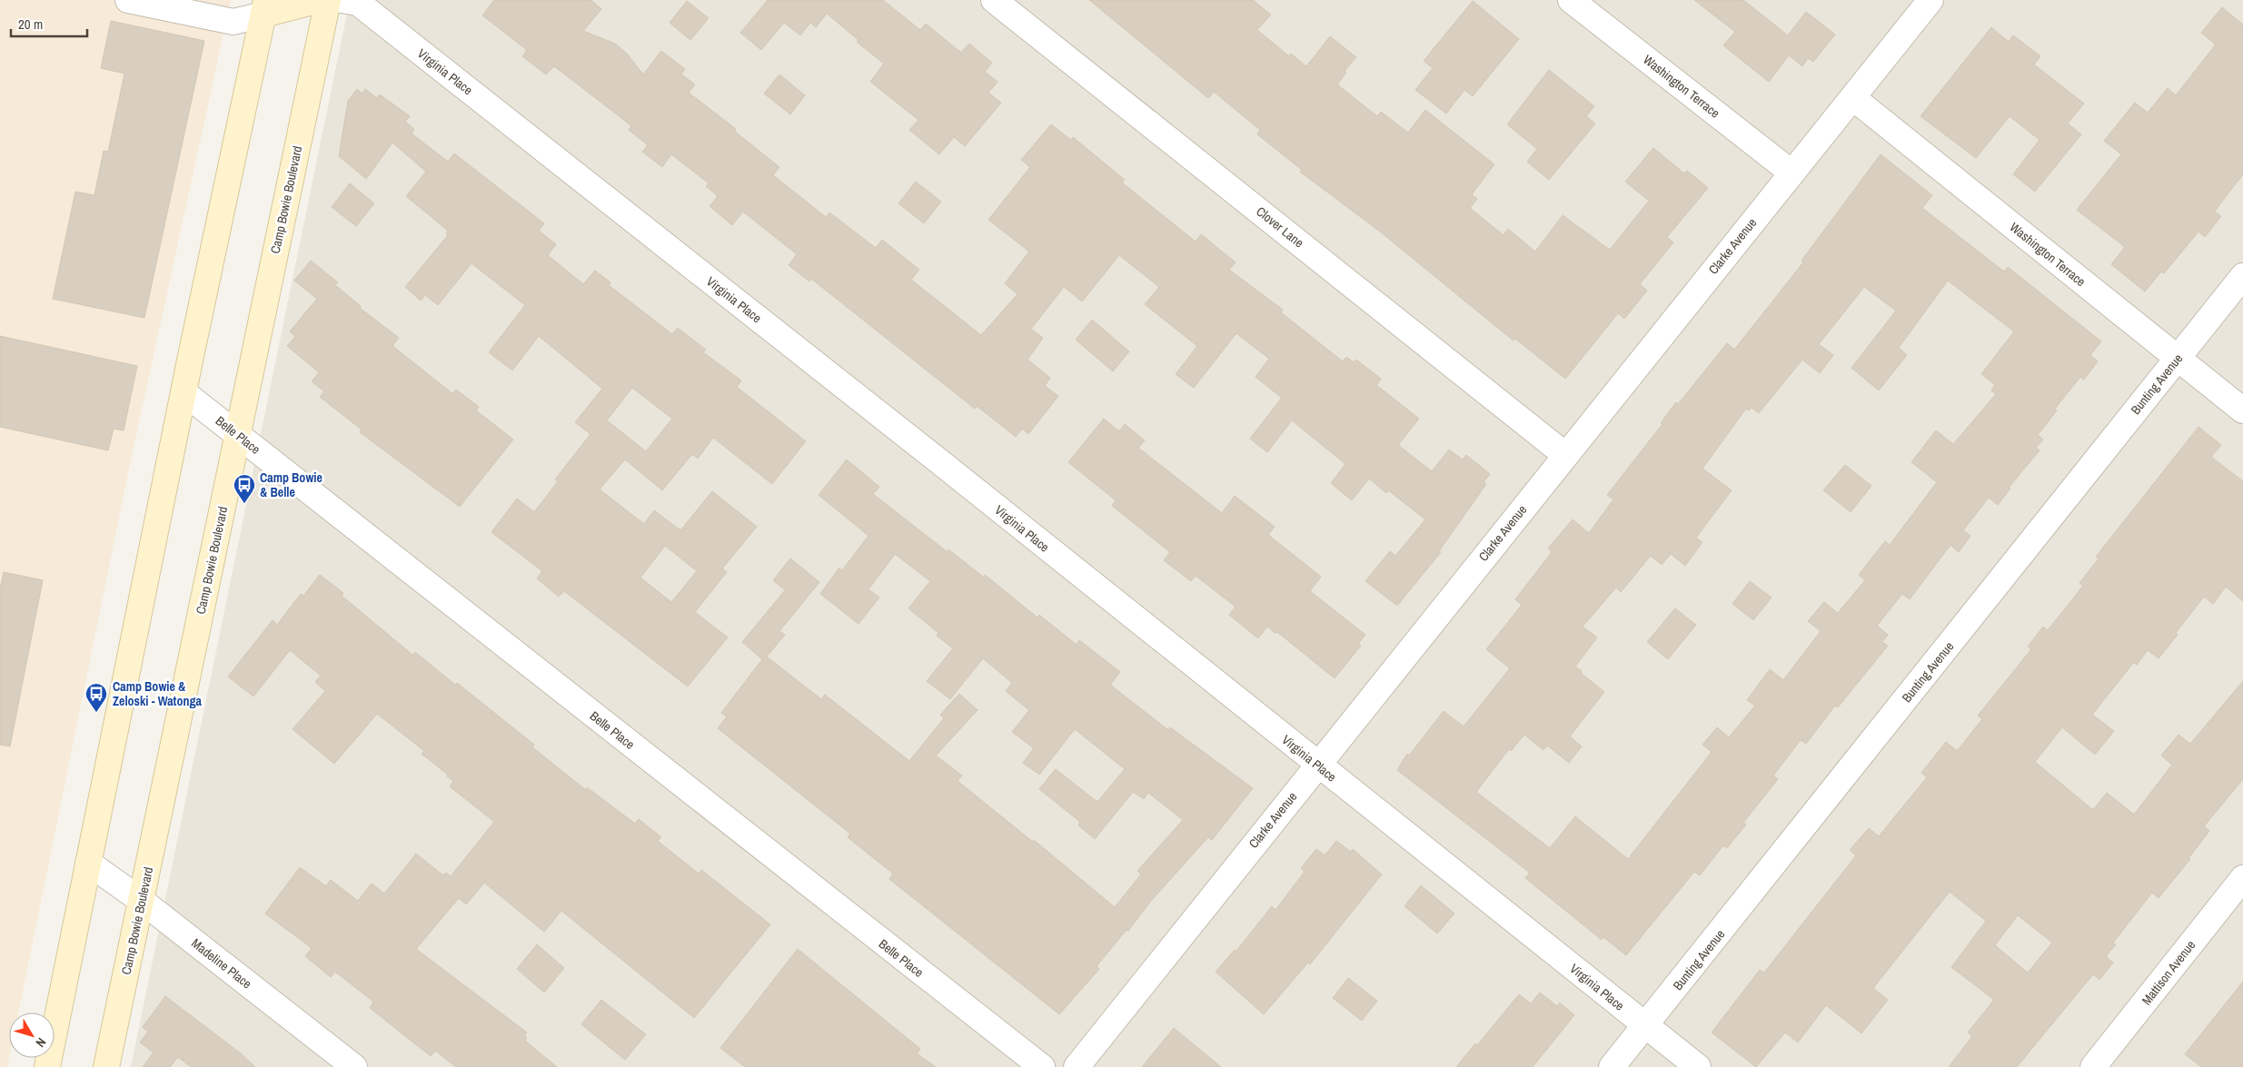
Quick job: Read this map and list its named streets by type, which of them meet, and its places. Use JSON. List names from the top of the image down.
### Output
{
  "streets": {
    "main road": ["Camp Bowie Boulevard"],
    "street": [
      "Virginia Place",
      "Washington Terrace",
      "Clover Lane",
      "Clarke Avenue",
      "Bunting Avenue",
      "Belle Place",
      "Madeline Place",
      "Mattison Avenue"
    ]
  },
  "crossings": [
    ["Virginia Place", "Clarke Avenue"],
    ["Virginia Place", "Bunting Avenue"],
    ["Washington Terrace", "Clarke Avenue"],
    ["Washington Terrace", "Bunting Avenue"],
    ["Camp Bowie Boulevard", "Belle Place"],
    ["Camp Bowie Boulevard", "Madeline Place"],
    ["Clover Lane", "Clarke Avenue"]
  ],
  "places": {
    "bus stop": ["Camp Bowie & Belle", "Camp Bowie & Zeloski - Watonga"]
  },
  "scale_bar": "20 m",
  "north": "bottom right"
}
